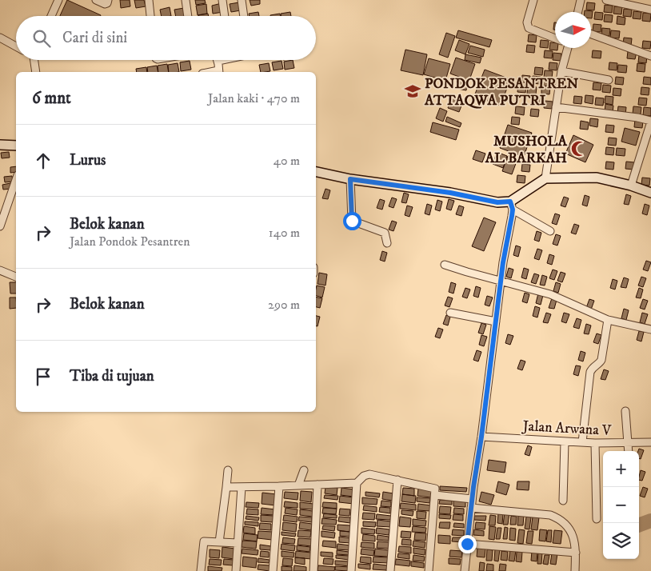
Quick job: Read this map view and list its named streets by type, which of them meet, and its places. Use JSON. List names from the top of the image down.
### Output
{
  "streets": {
    "street": ["Jalan Arwana V"]
  },
  "places": {
    "school or university": ["PONDOK PESANTREN ATTAQWA PUTRI"],
    "mosque": ["MUSHOLA AL BARKAH"]
  },
  "north": "right",
  "page": {
    "search": "Cari di sini",
    "heading": ["6 mnt", "Jalan kaki · 470 m"],
    "list": [
      ["Lurus", "40 m"],
      ["Belok kanan", "Jalan Pondok Pesantren", "140 m"],
      ["Belok kanan", "290 m"],
      "Tiba di tujuan"
    ],
    "map_buttons": ["+", "−"]
  }
}
